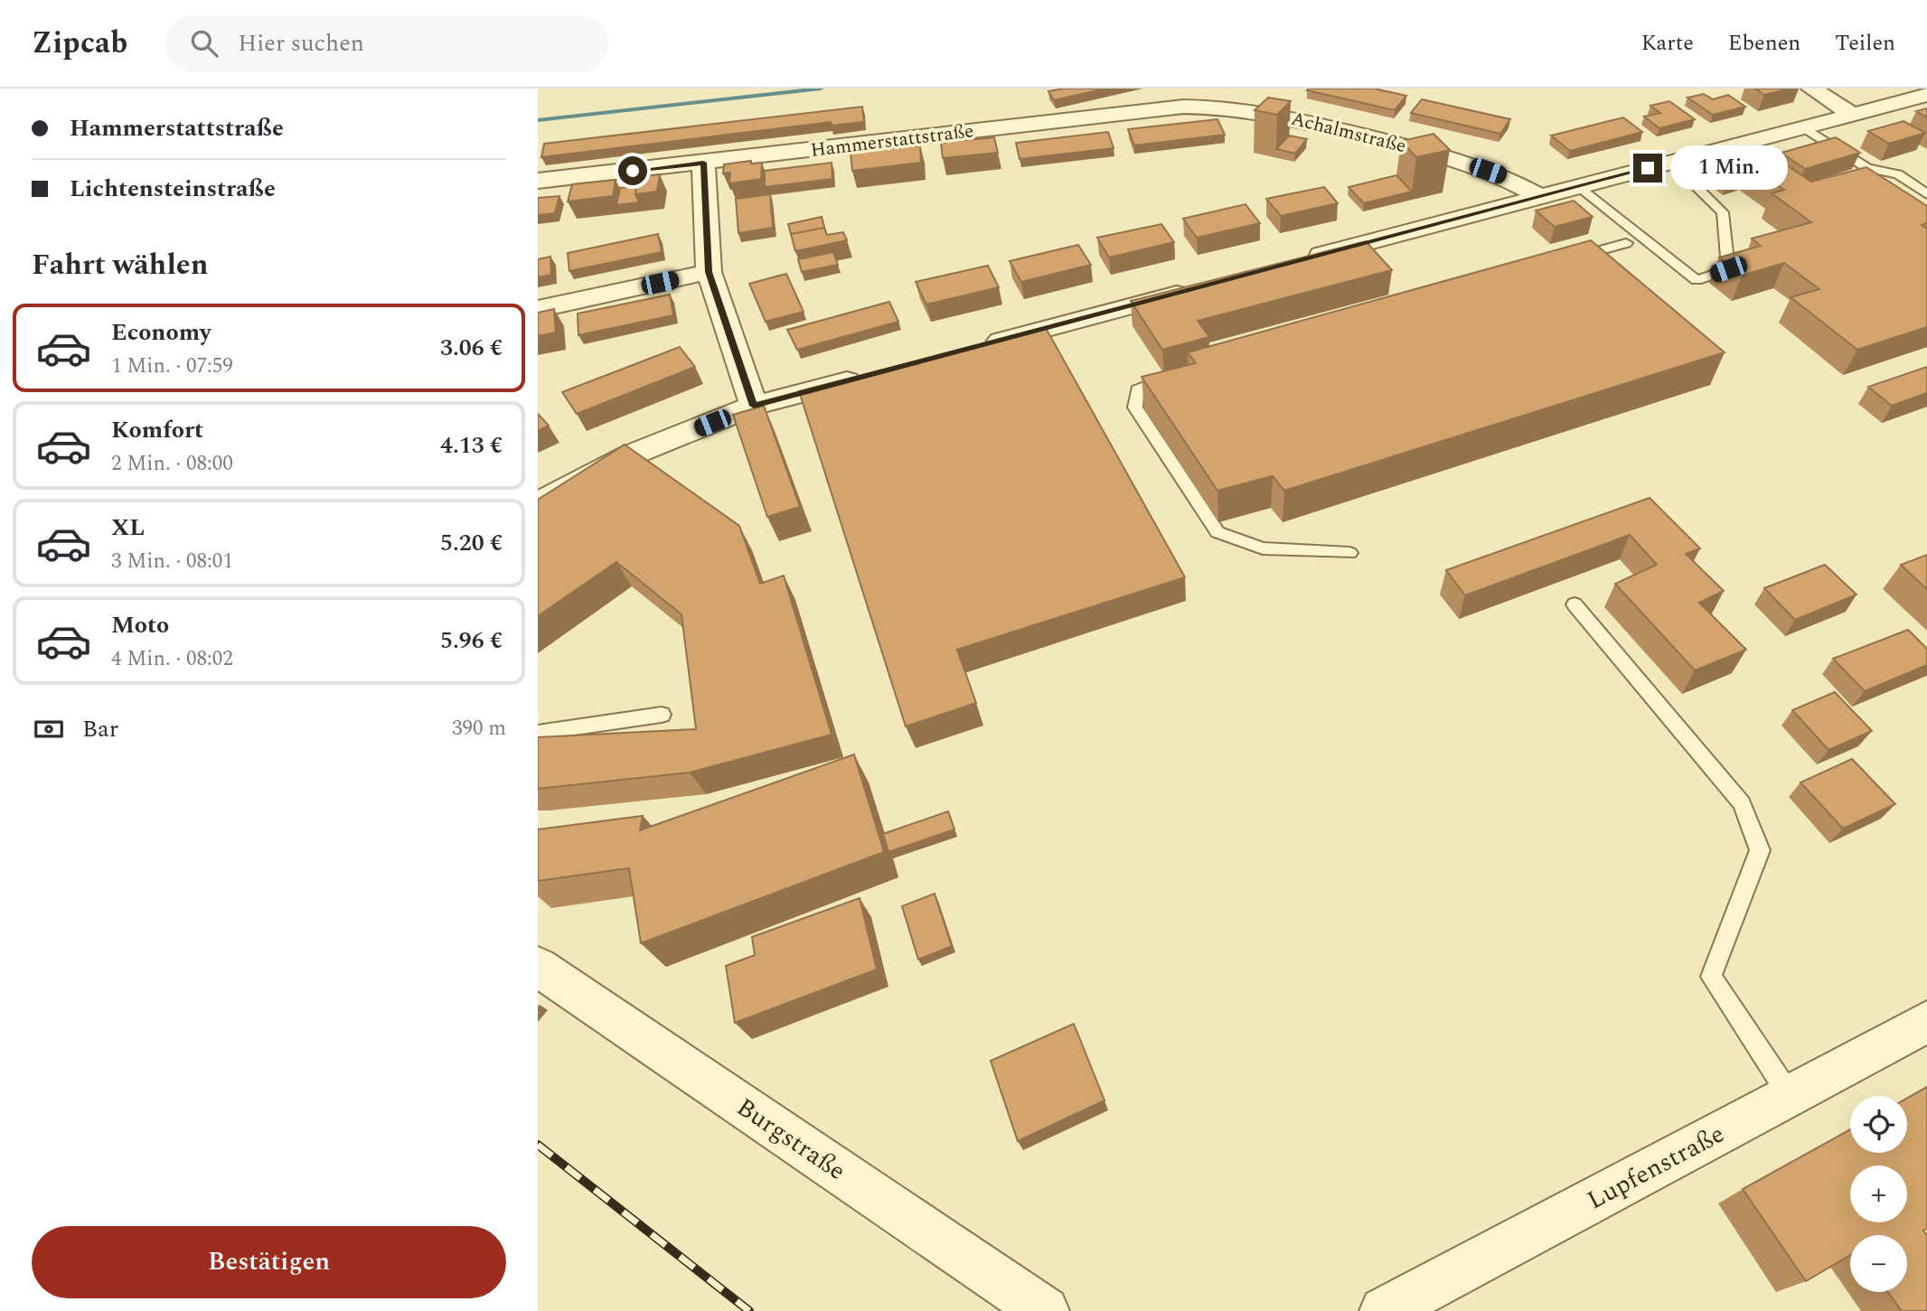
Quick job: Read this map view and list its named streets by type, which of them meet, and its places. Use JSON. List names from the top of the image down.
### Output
{
  "streets": {
    "street": [
      "Achalmstraße",
      "Hammerstattstraße",
      "Burgstraße",
      "Lupfenstraße"
    ]
  },
  "crossings": [
    ["Achalmstraße", "Hammerstattstraße"]
  ],
  "page": {
    "header": "Zipcab",
    "search": "Hier suchen",
    "nav": ["Karte", "Ebenen", "Teilen"],
    "banner": ["Hammerstattstraße", "Lichtensteinstraße"],
    "bubble": "1 Min.",
    "heading": "Fahrt wählen",
    "list": [
      {
        "name": "Economy",
        "note": "1 Min. · 07:59",
        "value": "3.06 €"
      },
      {
        "name": "Komfort",
        "note": "2 Min. · 08:00",
        "value": "4.13 €"
      },
      {
        "name": "XL",
        "note": "3 Min. · 08:01",
        "value": "5.20 €"
      },
      {
        "name": "Moto",
        "note": "4 Min. · 08:02",
        "value": "5.96 €"
      }
    ],
    "pay": ["Bar", "390 m"],
    "map_buttons": ["+", "−"],
    "buttons": "Bestätigen"
  }
}
